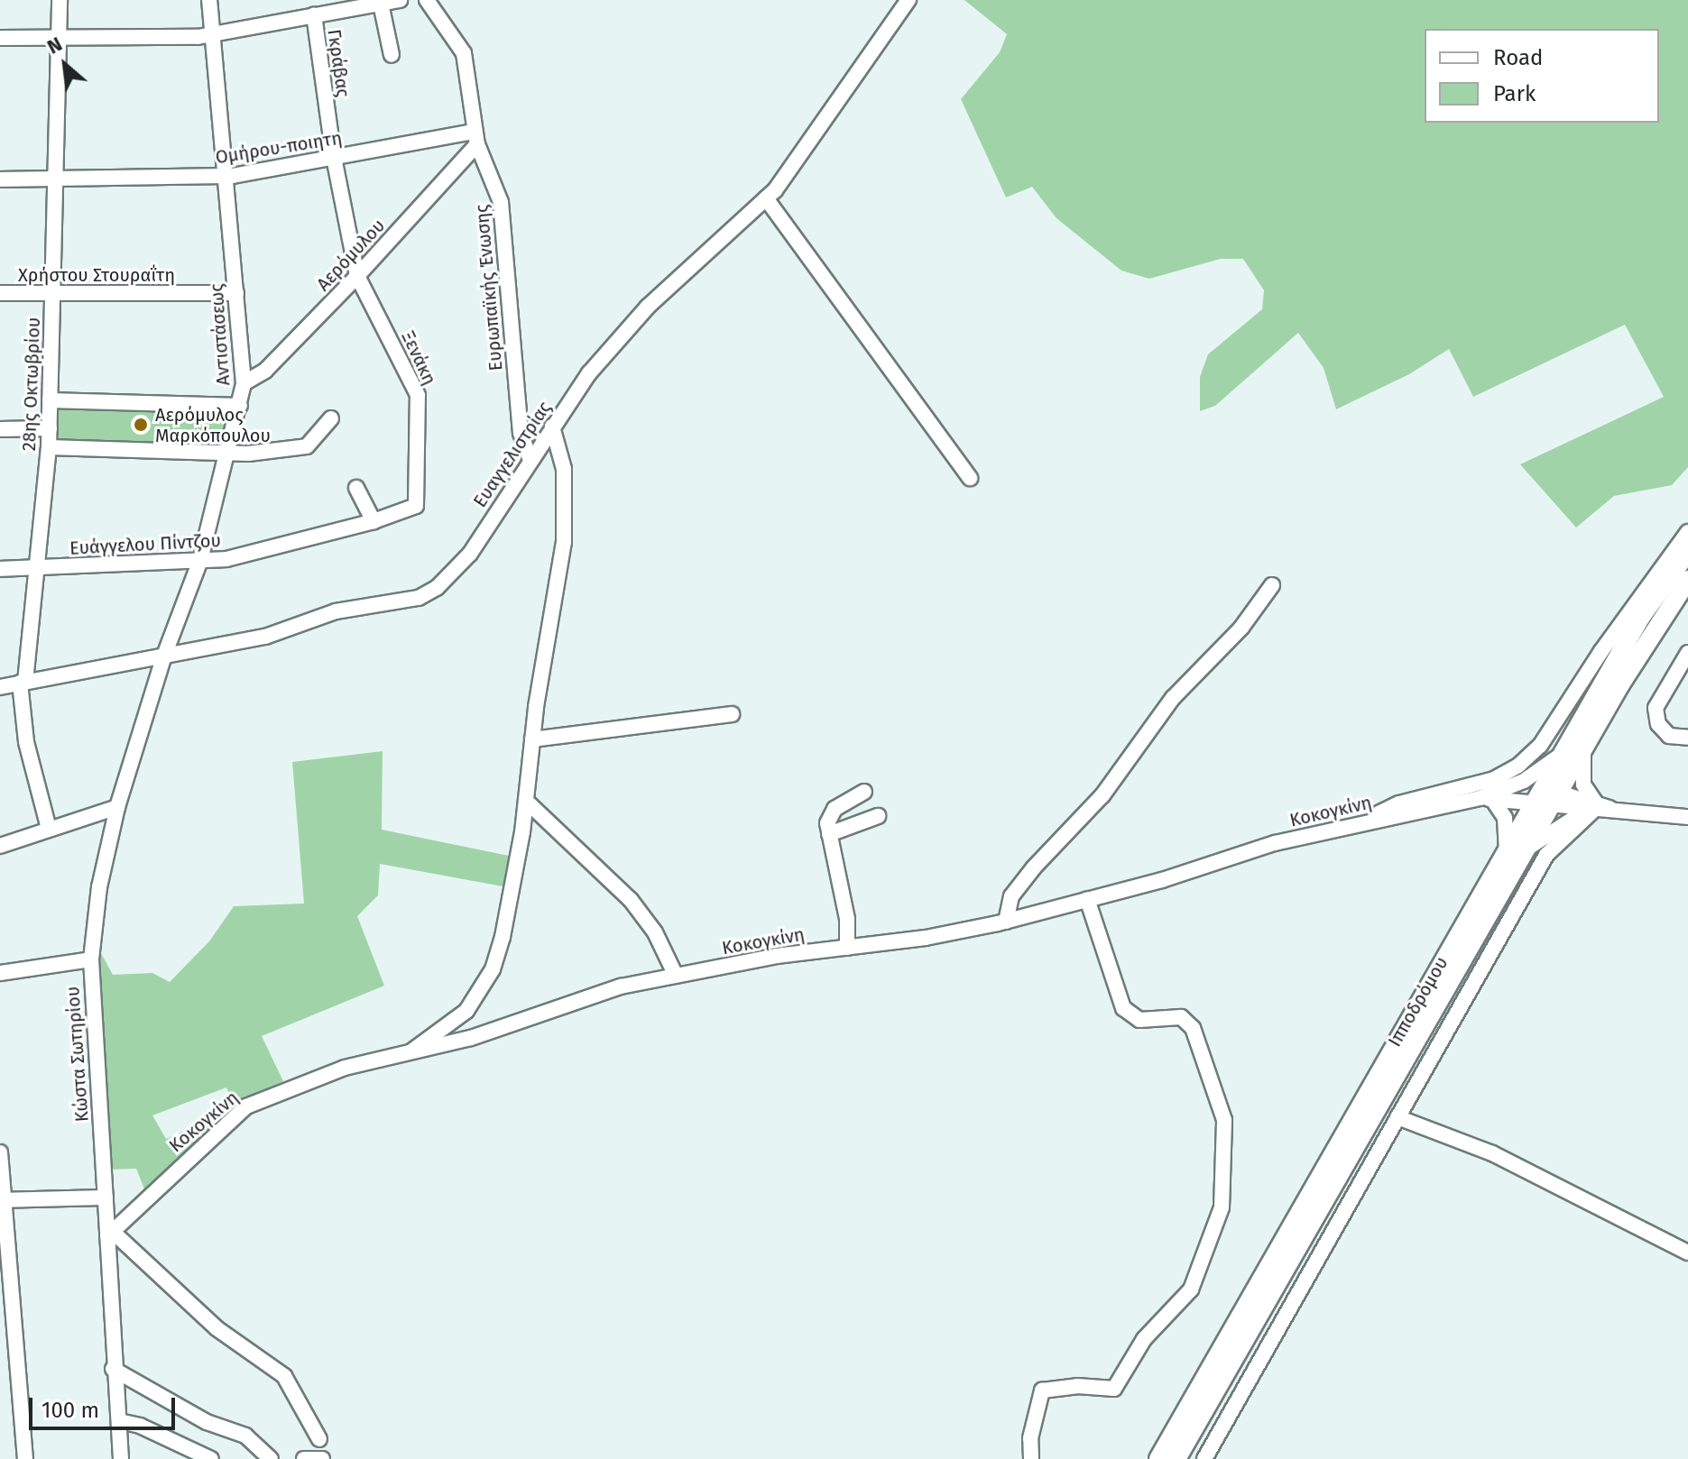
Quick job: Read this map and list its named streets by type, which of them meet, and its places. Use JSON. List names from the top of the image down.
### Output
{
  "streets": {
    "main road": ["Ιπποδρόμου"],
    "street": [
      "Γκράβας",
      "Ομήρου-ποιητη",
      "Αερόμυλου",
      "Χρήστου Στουραΐτη",
      "Ευρωπαϊκής Ένωσης",
      "Αντιστάσεως",
      "Ξενάκη",
      "28ης Οκτωβρίου",
      "Ευαγγελιστρίας",
      "Ευάγγελου Πίντζου",
      "Κοκογκίνη",
      "Κώστα Σωτηρίου"
    ]
  },
  "crossings": [
    ["Γκράβας", "Ομήρου-ποιητη"],
    ["Γκράβας", "Αερόμυλου"],
    ["Γκράβας", "Ξενάκη"],
    ["Ομήρου-ποιητη", "Αερόμυλου"],
    ["Ομήρου-ποιητη", "Ευρωπαϊκής Ένωσης"],
    ["Ομήρου-ποιητη", "Αντιστάσεως"],
    ["Ομήρου-ποιητη", "28ης Οκτωβρίου"],
    ["Αερόμυλου", "Ευρωπαϊκής Ένωσης"],
    ["Αερόμυλου", "Αντιστάσεως"],
    ["Αερόμυλου", "Ξενάκη"],
    ["Χρήστου Στουραΐτη", "Αντιστάσεως"],
    ["Χρήστου Στουραΐτη", "28ης Οκτωβρίου"],
    ["Ευρωπαϊκής Ένωσης", "Ευαγγελιστρίας"],
    ["Αντιστάσεως", "Ευαγγελιστρίας"],
    ["Αντιστάσεως", "Ευάγγελου Πίντζου"],
    ["Αντιστάσεως", "Κώστα Σωτηρίου"],
    ["Ξενάκη", "Ευάγγελου Πίντζου"],
    ["28ης Οκτωβρίου", "Ευαγγελιστρίας"],
    ["28ης Οκτωβρίου", "Ευάγγελου Πίντζου"],
    ["Ευαγγελιστρίας", "Κώστα Σωτηρίου"],
    ["Κοκογκίνη", "Κώστα Σωτηρίου"]
  ],
  "places": ["Αερόμυλος Μαρκόπουλου"],
  "legend": ["Road", "Park"],
  "scale_bar": "100 m",
  "north": "top left"
}
